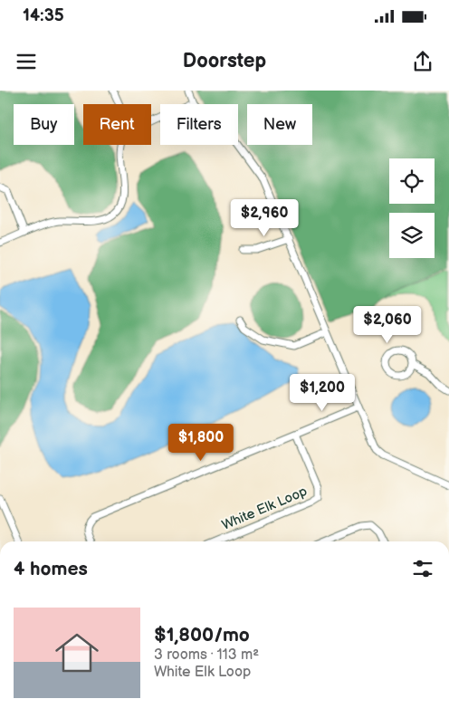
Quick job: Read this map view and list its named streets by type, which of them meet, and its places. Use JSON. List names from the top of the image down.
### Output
{
  "streets": {
    "street": ["White Elk Loop"]
  },
  "page": {
    "status": "14:35",
    "header": "Doorstep",
    "chip": [
      "Buy",
      "Rent",
      "Filters",
      "New"
    ],
    "price": [
      "$2,960",
      "$2,060",
      "$1,200",
      "$1,800"
    ],
    "heading": "4 homes",
    "list": [
      {
        "name": "$1,800/mo",
        "note": "3 rooms · 113 m² · White Elk Loop"
      }
    ]
  }
}
